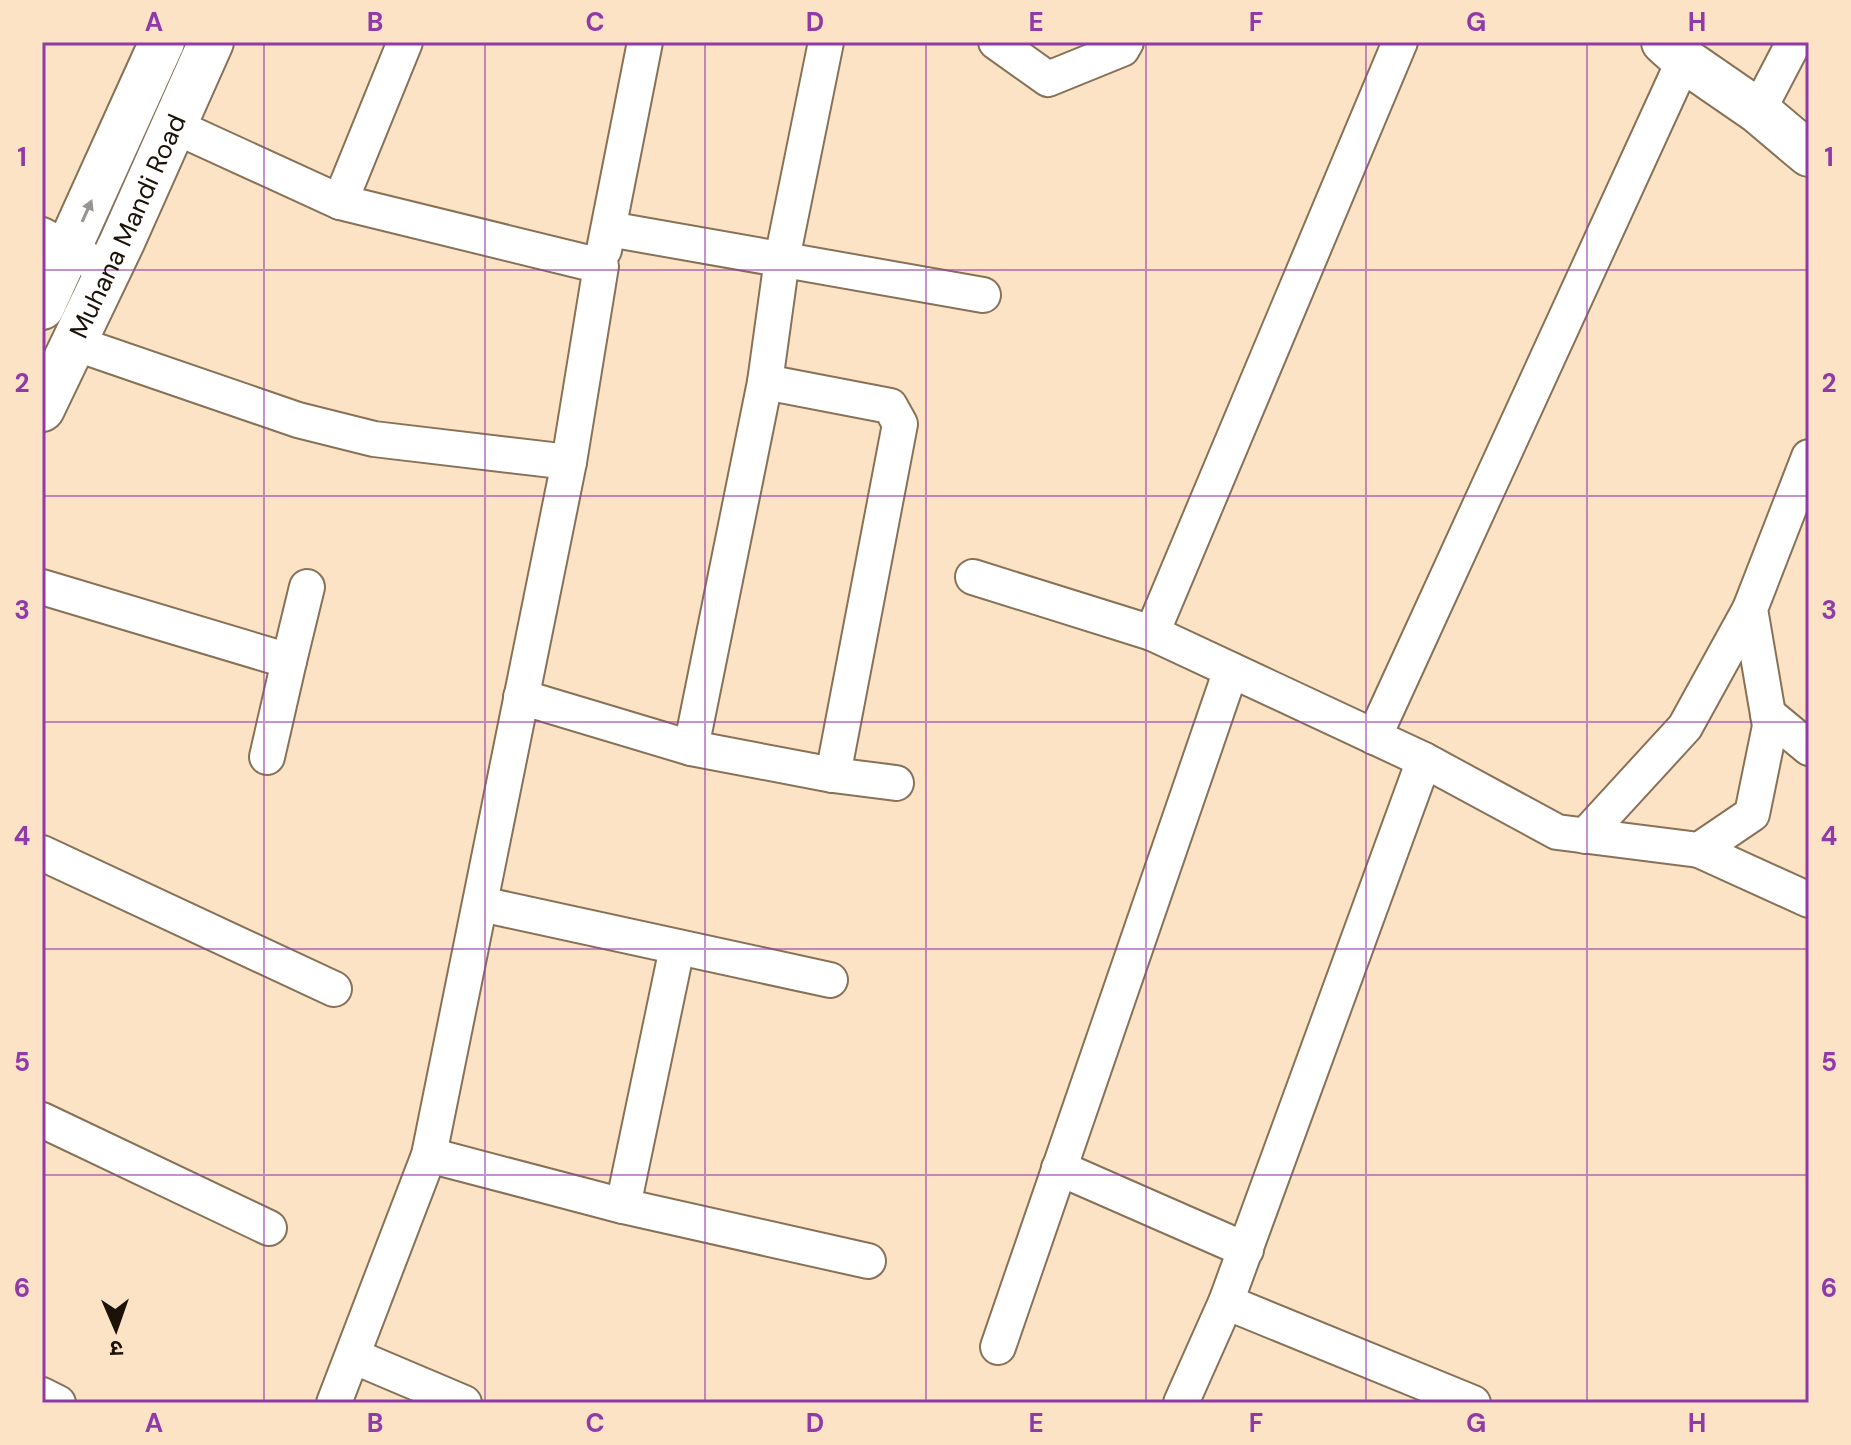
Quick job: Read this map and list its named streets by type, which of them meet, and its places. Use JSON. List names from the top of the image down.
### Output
{
  "streets": {
    "main road": ["Muhana Mandi Road"]
  },
  "north": "bottom",
  "grid": {
    "columns": [
      "A",
      "B",
      "C",
      "D",
      "E",
      "F",
      "G",
      "H"
    ],
    "rows": [
      "1",
      "2",
      "3",
      "4",
      "5",
      "6"
    ]
  }
}
